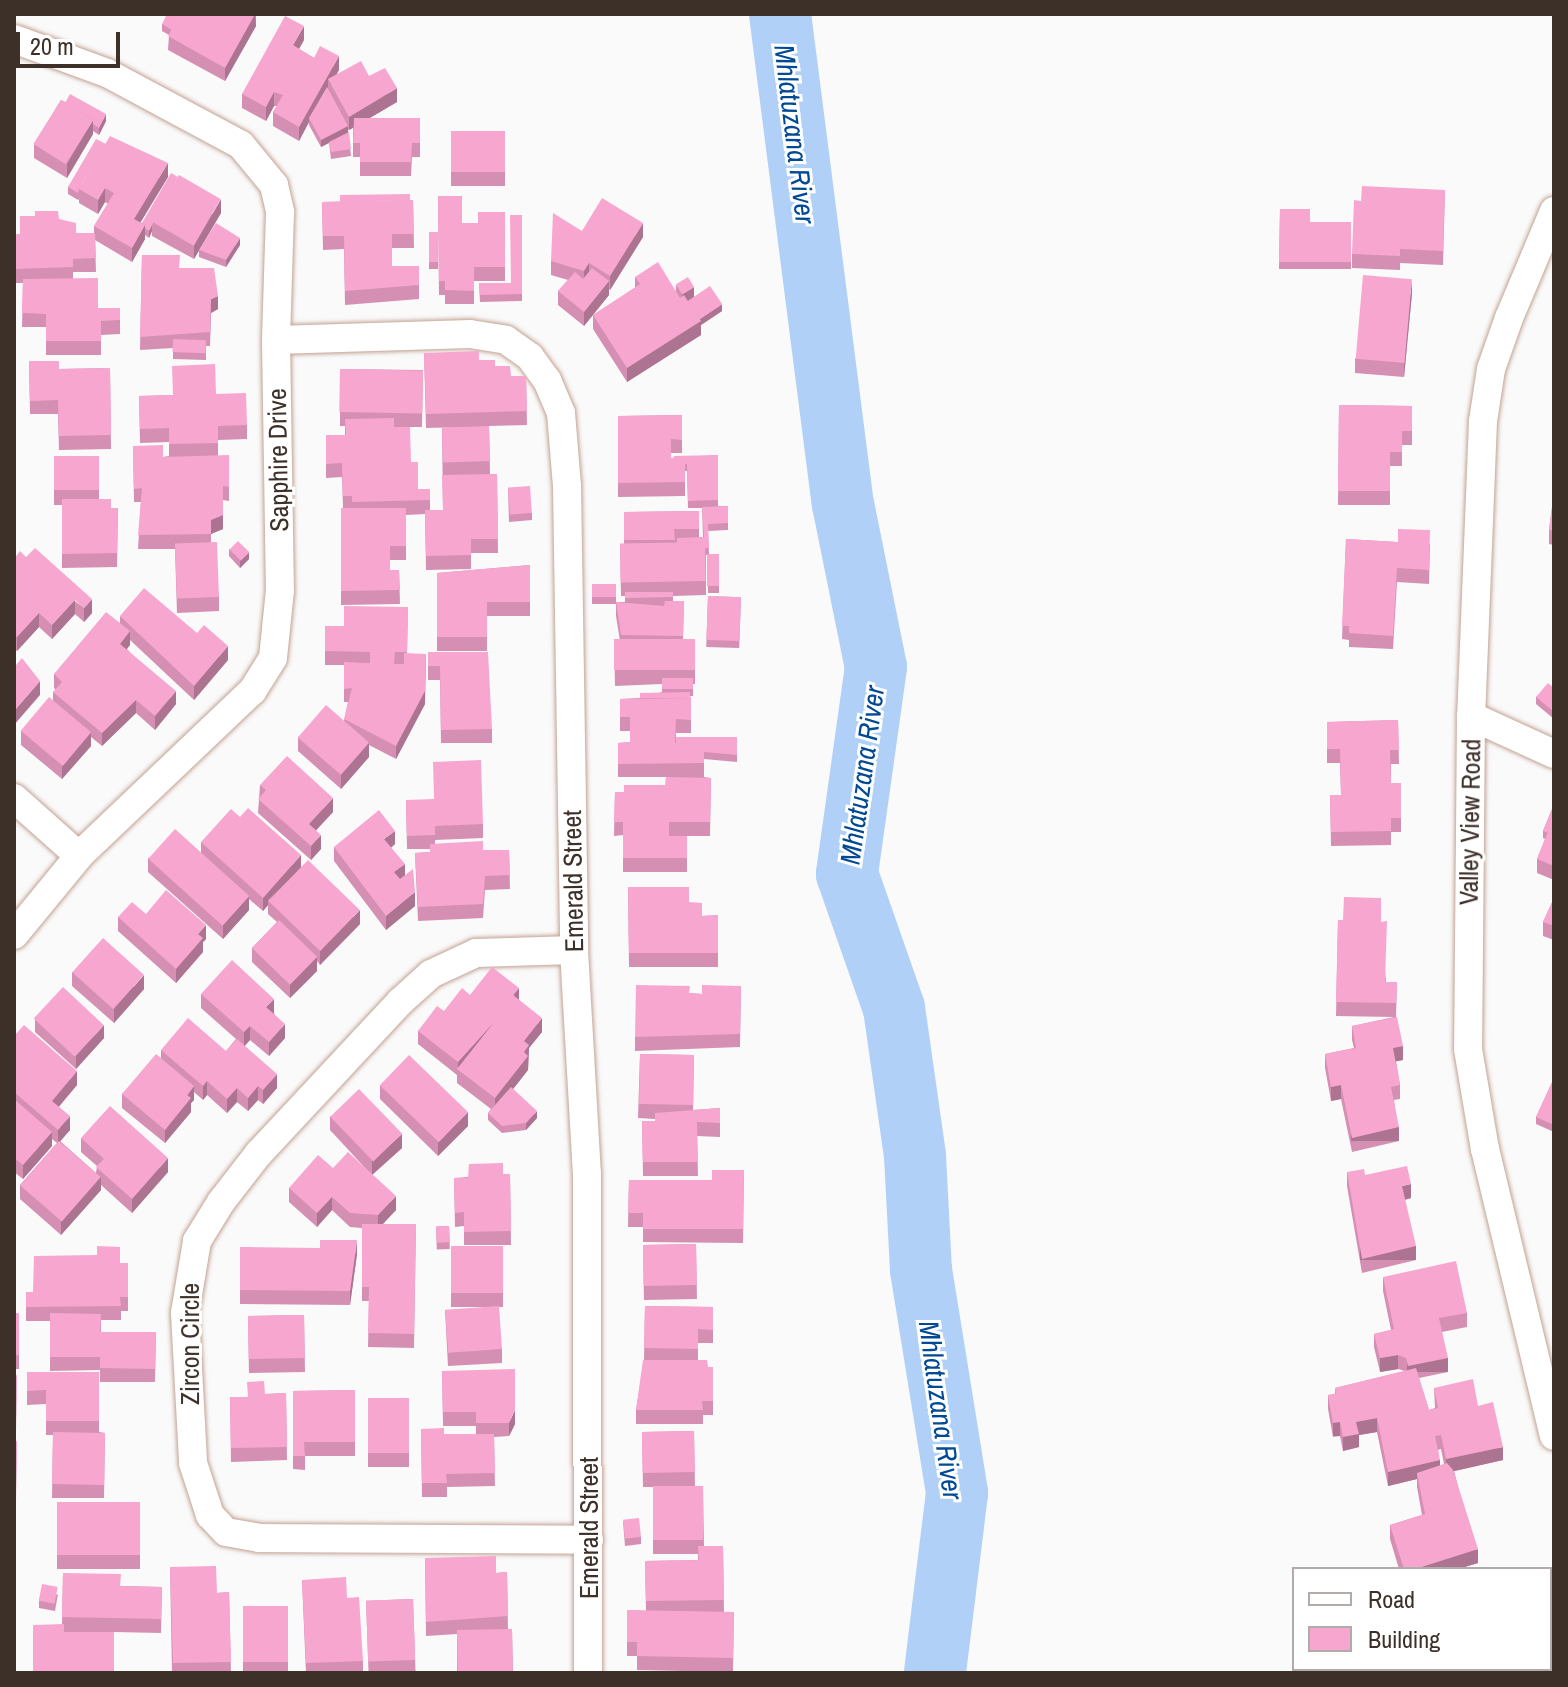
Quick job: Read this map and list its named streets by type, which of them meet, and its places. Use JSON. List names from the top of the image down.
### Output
{
  "streets": {
    "street": [
      "Sapphire Drive",
      "Valley View Road",
      "Emerald Street",
      "Zircon Circle"
    ]
  },
  "crossings": [
    ["Sapphire Drive", "Emerald Street"],
    ["Emerald Street", "Zircon Circle"]
  ],
  "water": ["Mhlatuzana River"],
  "legend": ["Road", "Building"],
  "scale_bar": "20 m"
}
